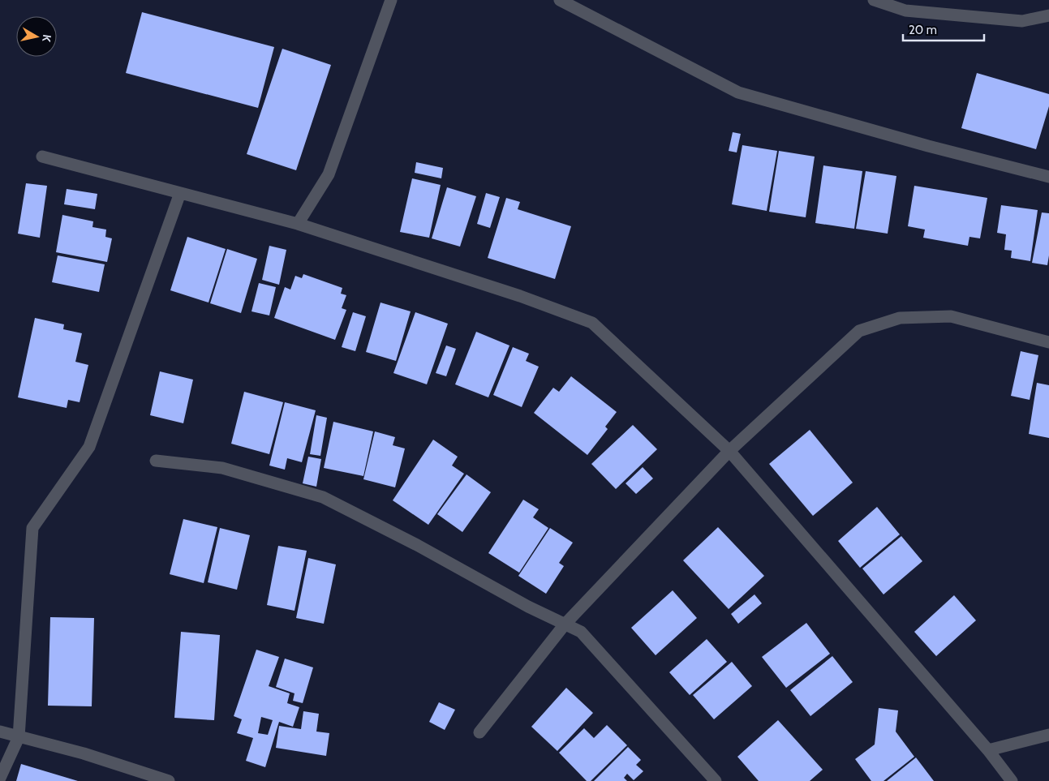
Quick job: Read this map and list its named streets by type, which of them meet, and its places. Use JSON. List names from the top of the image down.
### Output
{
  "scale_bar": "20 m",
  "north": "right"
}
